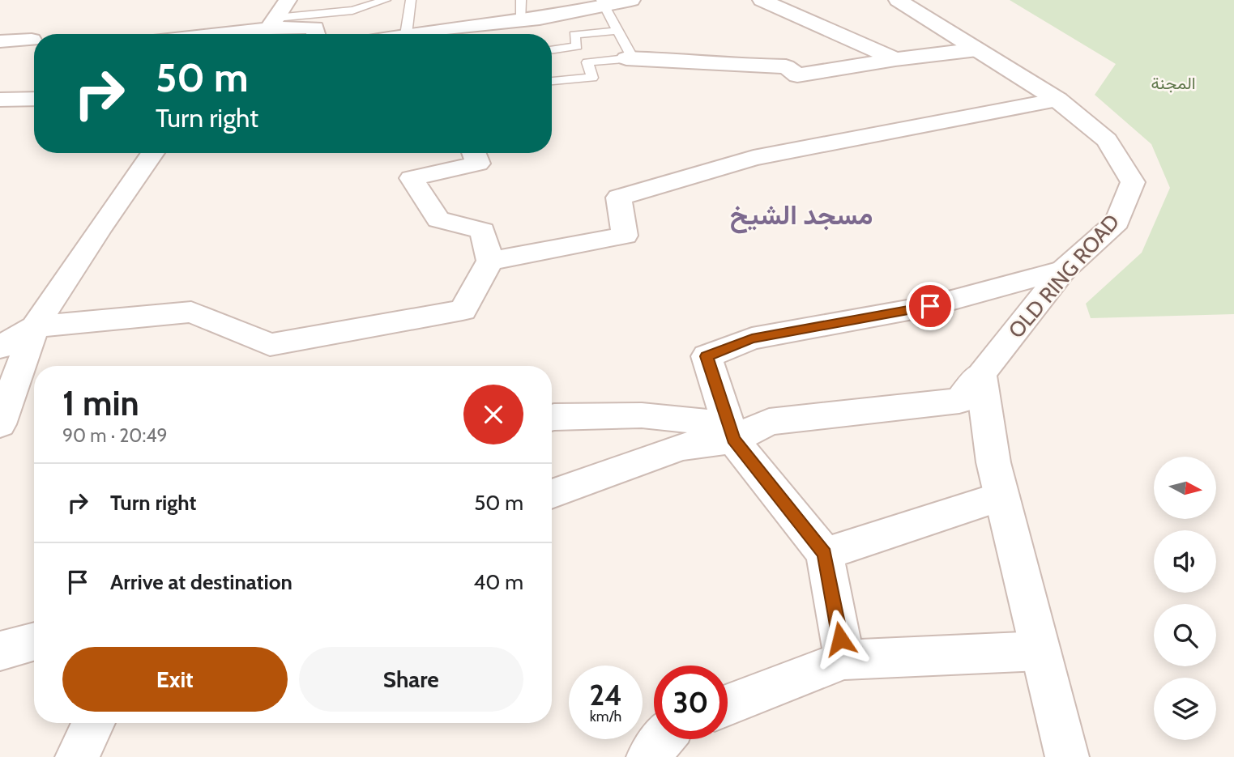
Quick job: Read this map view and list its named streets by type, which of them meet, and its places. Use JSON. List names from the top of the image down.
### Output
{
  "streets": {
    "street": ["OLD RING ROAD"]
  },
  "districts": ["مسجد الشيخ"],
  "parks": ["المجنة"],
  "north": "right",
  "page": {
    "turn": ["50 m", "Turn right"],
    "heading": ["1 min", "90 m · 20:49"],
    "list": [
      {
        "name": "Turn right",
        "value": "50 m"
      },
      {
        "name": "Arrive at destination",
        "value": "40 m"
      }
    ],
    "buttons": ["Exit", "Share"],
    "speed": "24 km/h",
    "limit": "30"
  }
}
